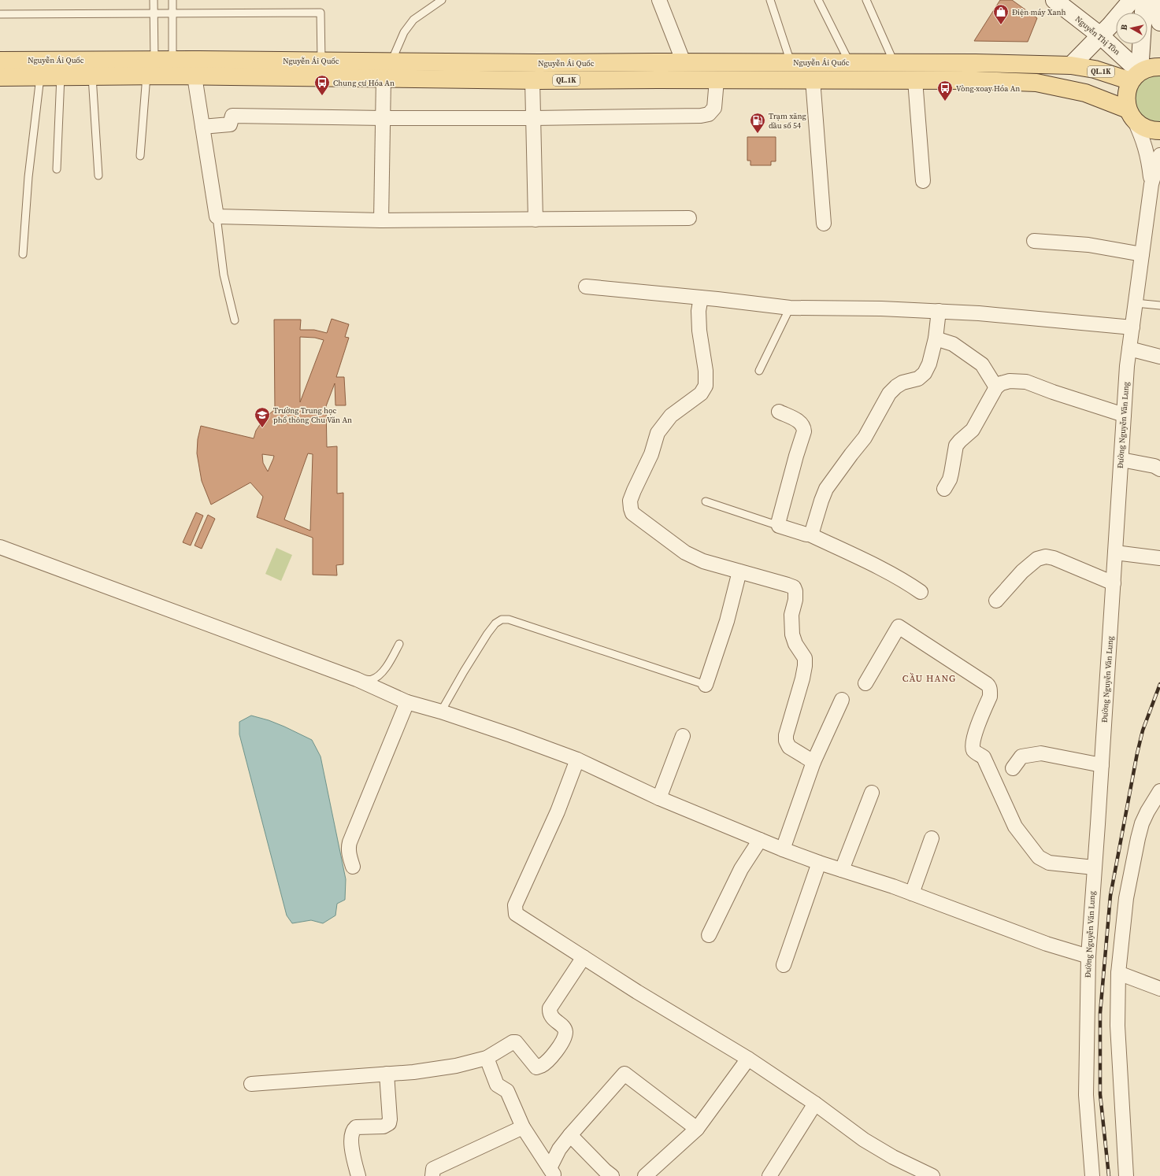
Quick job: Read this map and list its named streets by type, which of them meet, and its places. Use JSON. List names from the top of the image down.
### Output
{
  "streets": {
    "main road": ["Nguyễn Ái Quốc", "QL.1K"],
    "street": ["Nguyễn Thị Tồn", "Đường Nguyễn Văn Lung"]
  },
  "crossings": [
    ["Nguyễn Thị Tồn", "Nguyễn Ái Quốc"],
    ["QL.1K", "Đường Nguyễn Văn Lung"]
  ],
  "districts": ["CẦU HANG"],
  "places": {
    "shop": ["Điện máy Xanh"],
    "bus stop": ["Chung cư Hóa An", "Vòng xoay Hóa An"],
    "fuel station": ["Trạm xăng dầu số 54"],
    "school or university": ["Trường Trung học phổ thông Chu Văn An"]
  },
  "north": "left"
}
